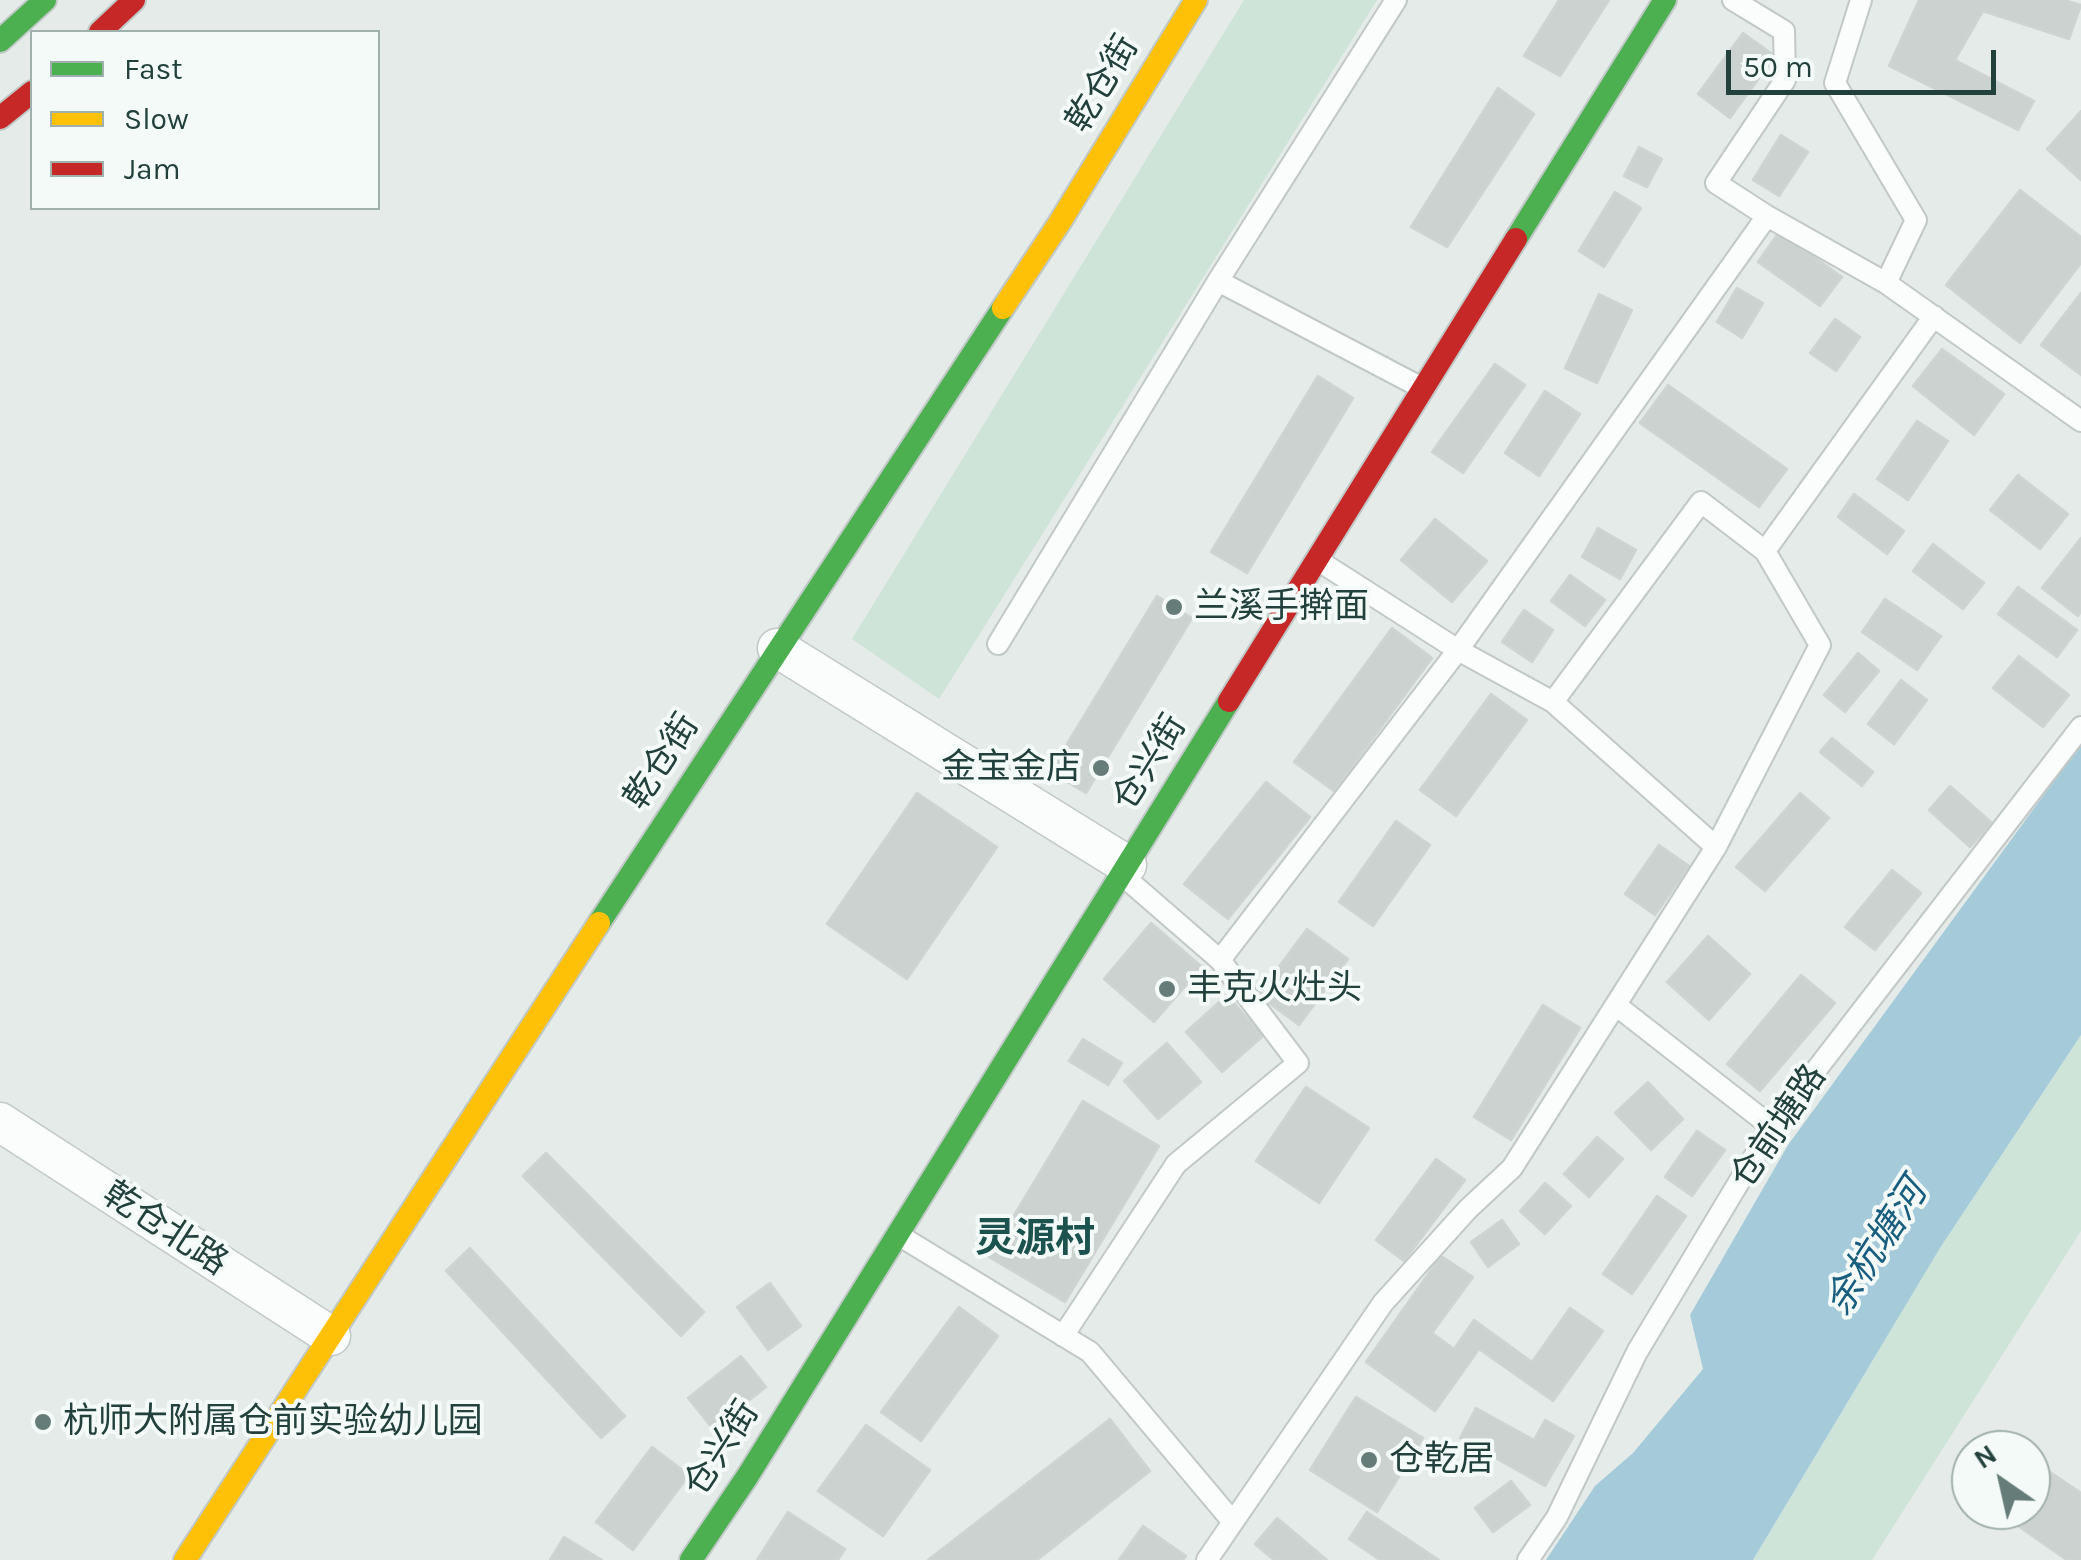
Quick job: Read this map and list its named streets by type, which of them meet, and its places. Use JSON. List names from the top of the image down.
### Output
{
  "streets": {
    "street": ["乾仓街", "仓兴街", "乾仓北路"],
    "lane": ["仓前塘路"]
  },
  "crossings": [
    ["乾仓街", "乾仓北路"]
  ],
  "districts": ["灵源村"],
  "water": ["余杭塘河"],
  "places": [
    "兰溪手擀面",
    "金宝金店",
    "丰克火灶头",
    "杭师大附属仓前实验幼儿园",
    "仓乾居"
  ],
  "legend": ["Fast", "Slow", "Jam"],
  "scale_bar": "50 m",
  "north": "top left"
}
